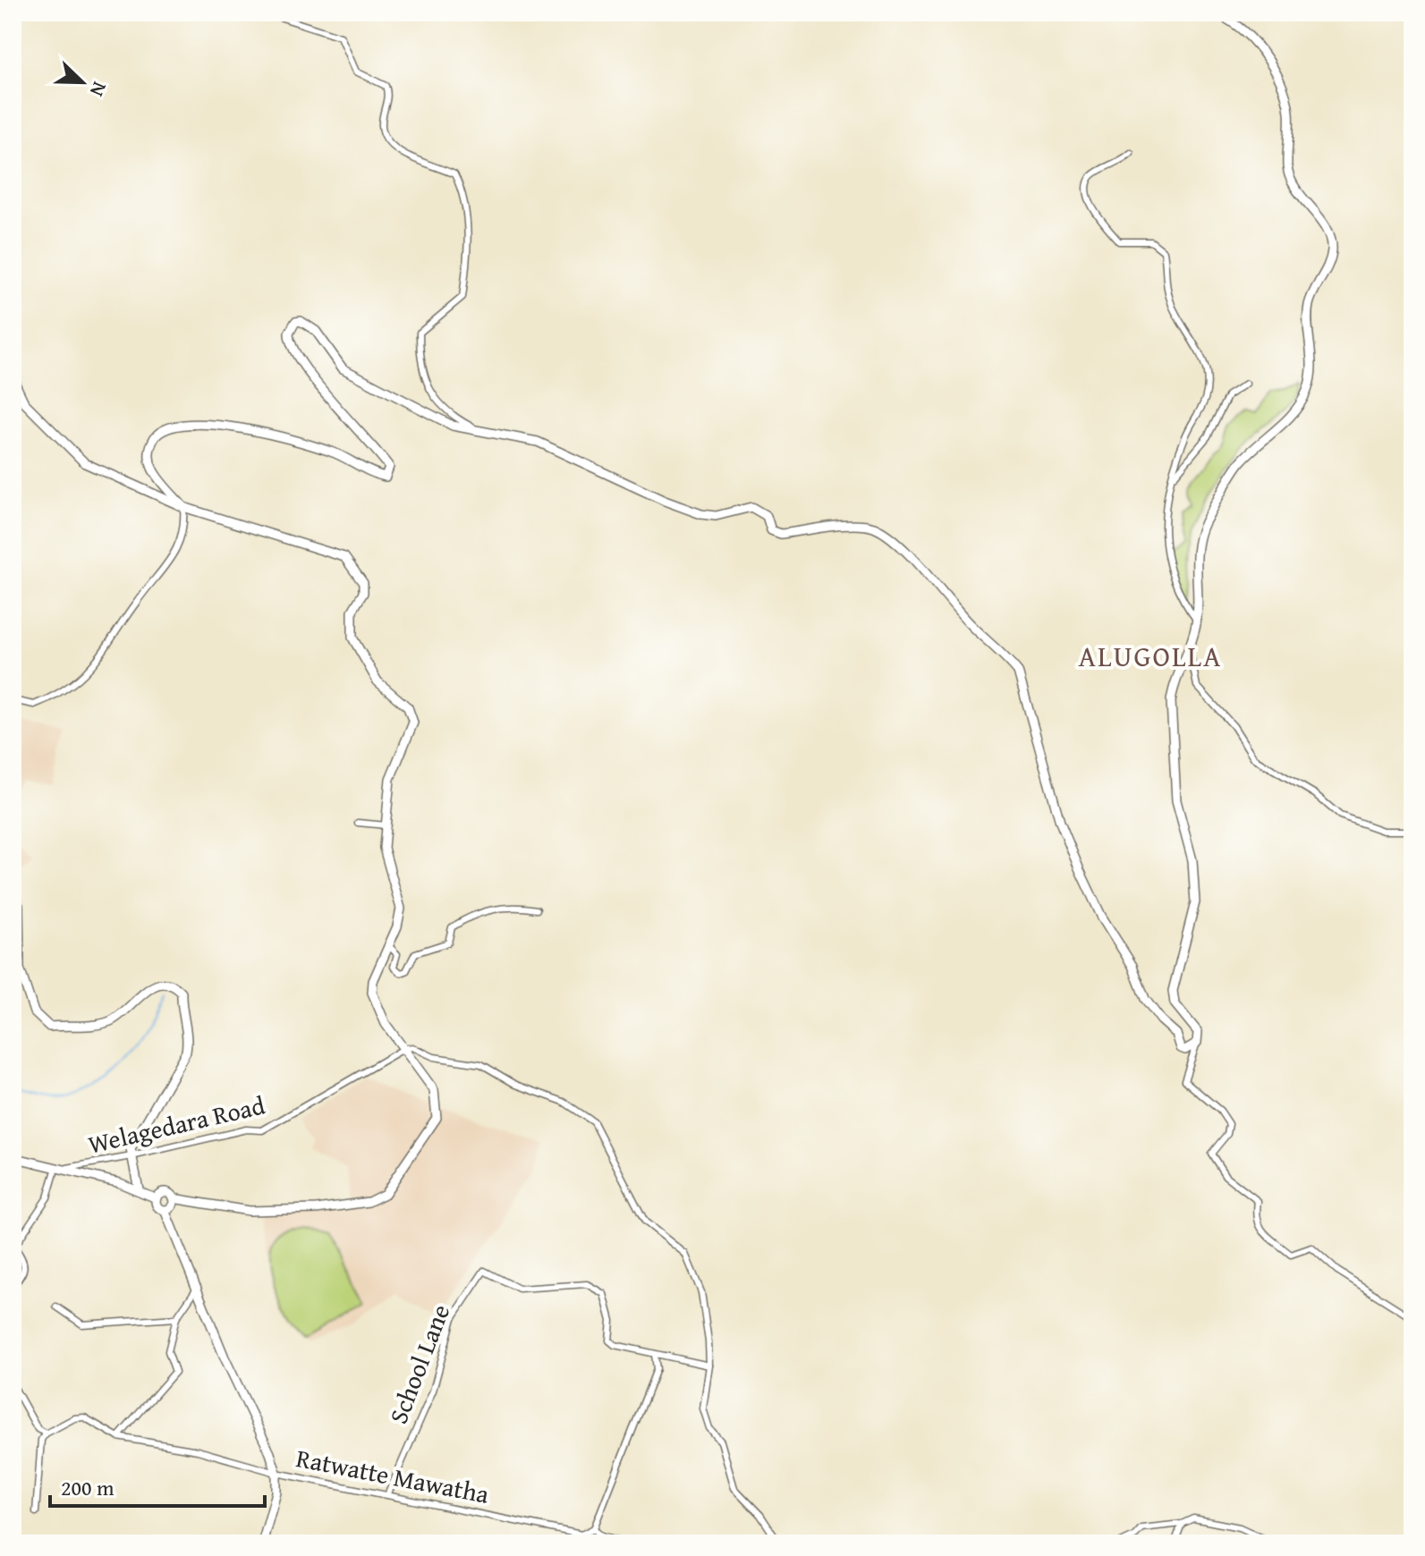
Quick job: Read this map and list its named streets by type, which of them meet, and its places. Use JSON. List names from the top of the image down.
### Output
{
  "streets": {
    "street": ["Welagedara Road", "School Lane", "Ratwatte Mawatha"]
  },
  "crossings": [
    ["School Lane", "Ratwatte Mawatha"]
  ],
  "districts": ["ALUGOLLA"],
  "scale_bar": "200 m",
  "north": "bottom right"
}
